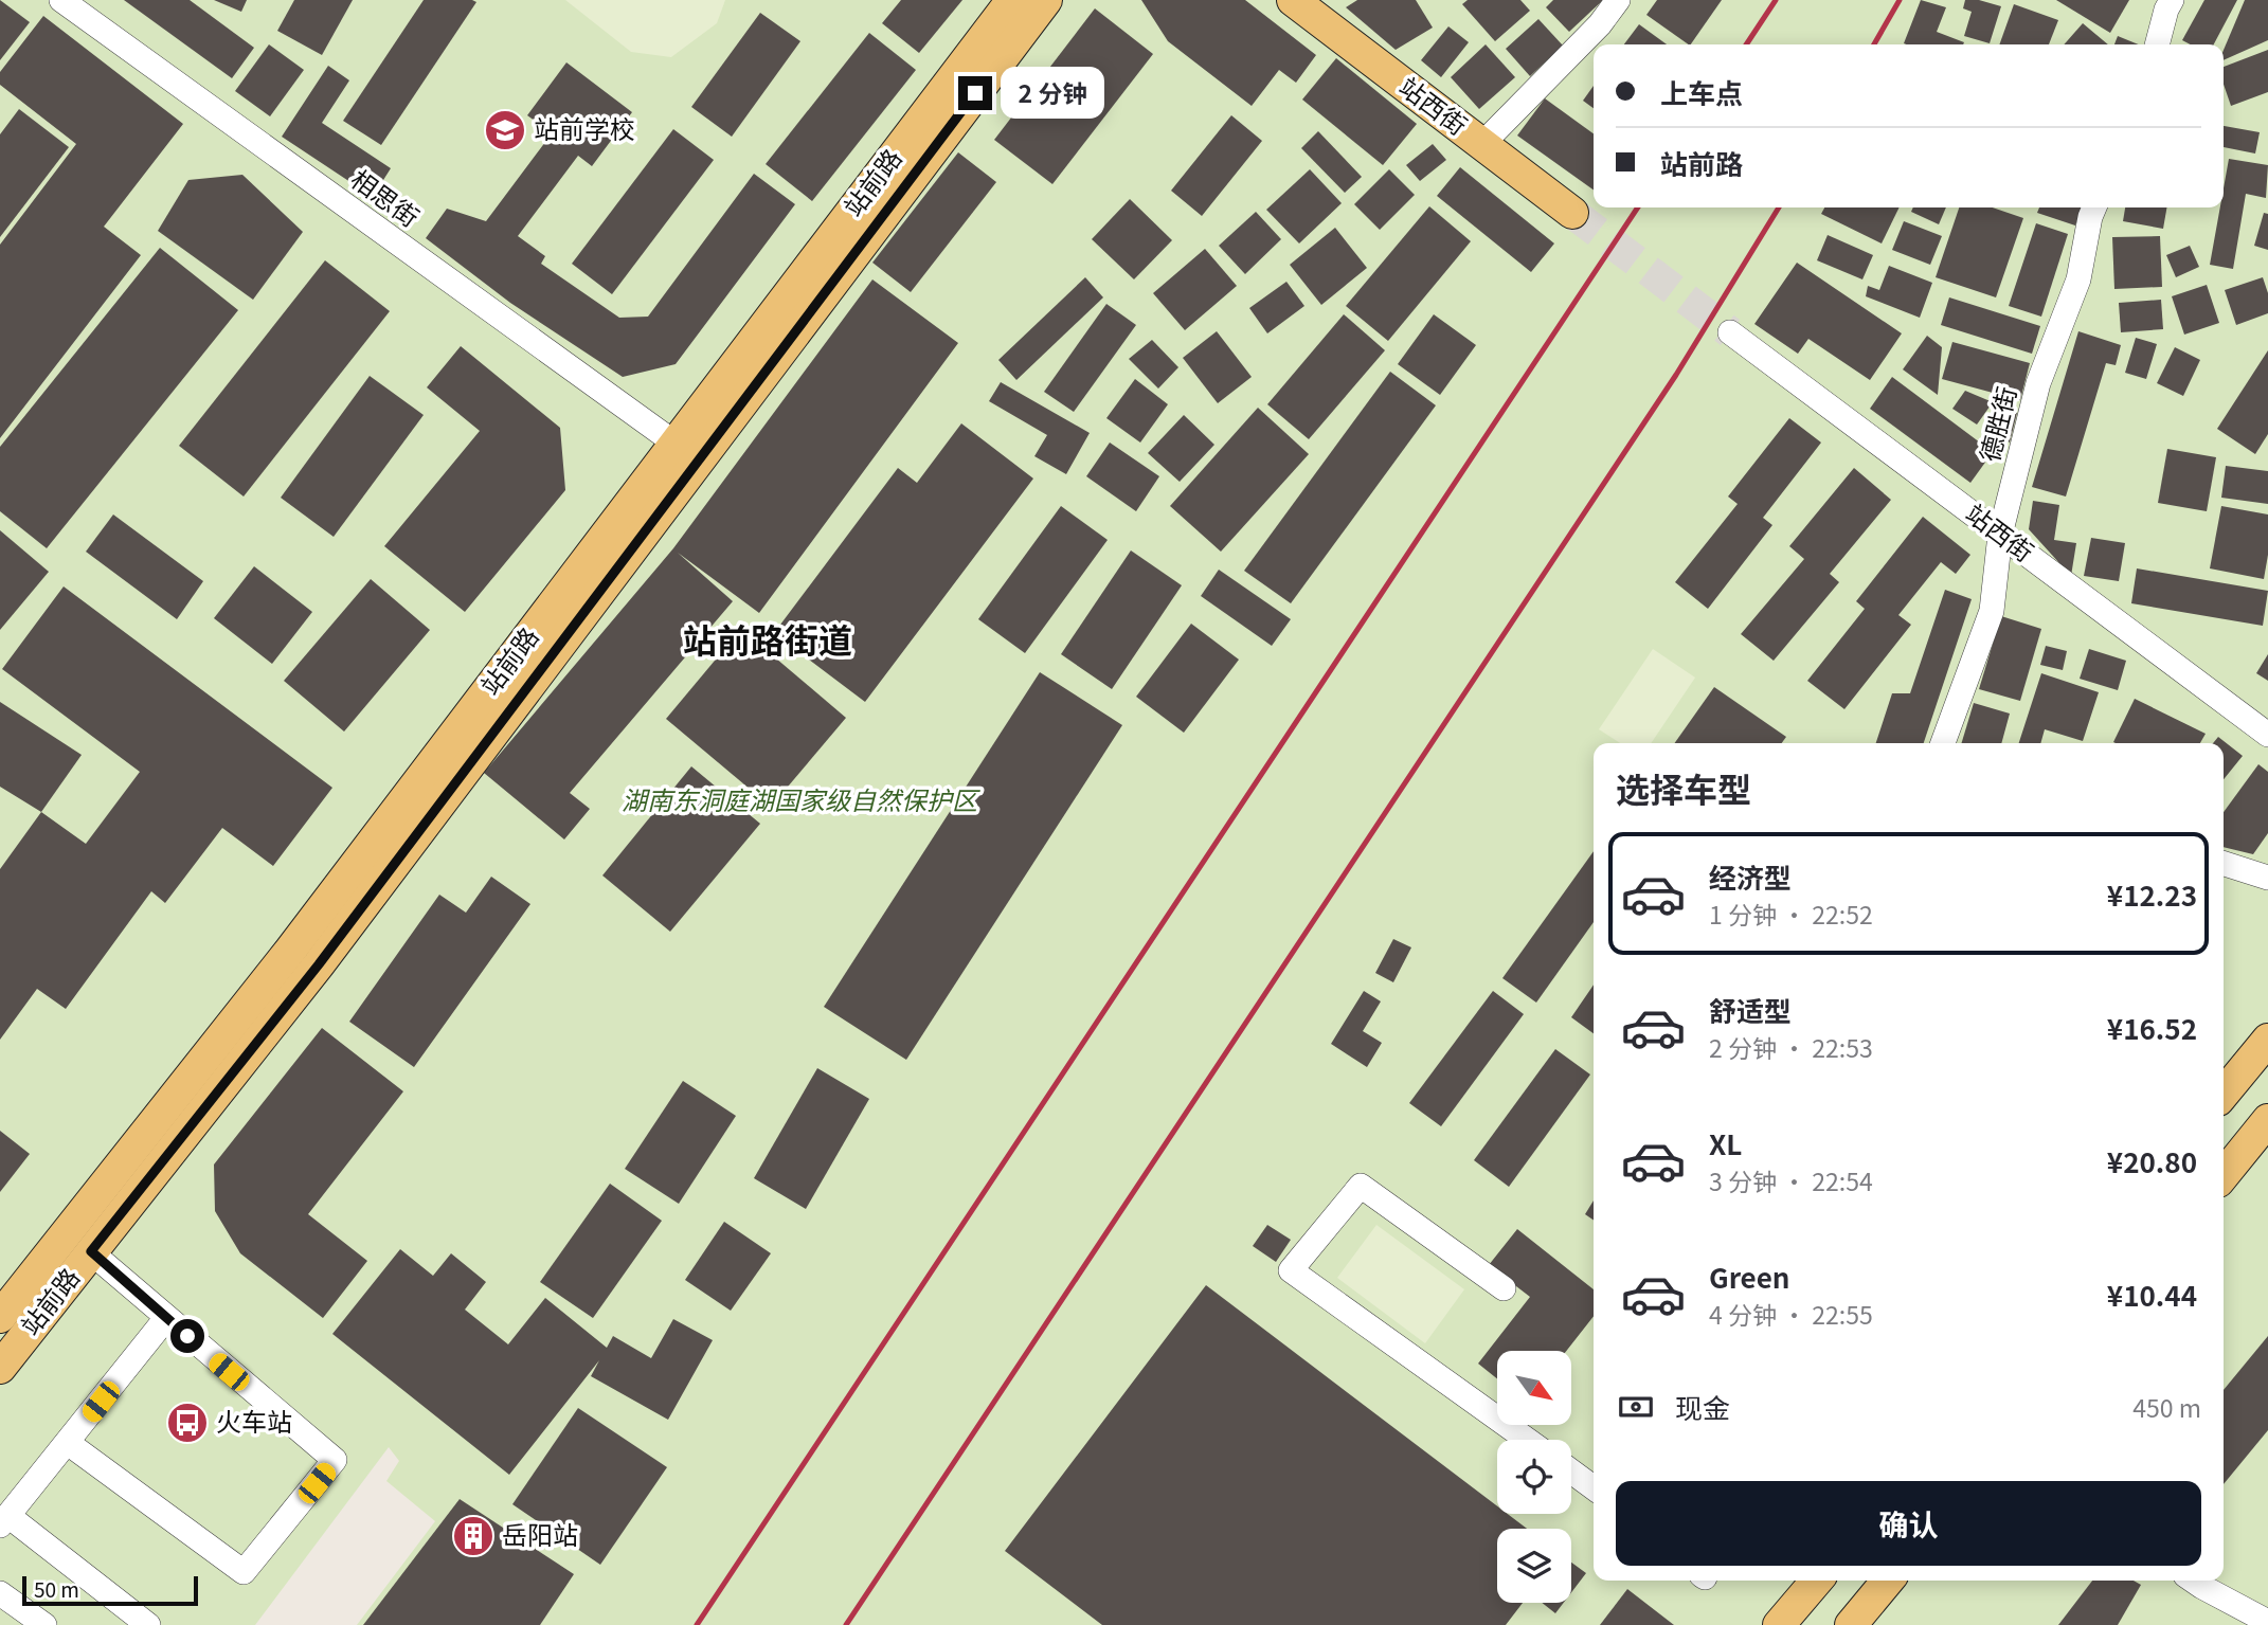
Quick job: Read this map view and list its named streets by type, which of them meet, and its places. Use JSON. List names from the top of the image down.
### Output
{
  "streets": {
    "main road": ["站西街", "站前路"],
    "street": ["相思街", "德胜街"]
  },
  "crossings": [
    ["站西街", "德胜街"],
    ["站前路", "相思街"]
  ],
  "districts": ["站前路街道"],
  "parks": ["湖南东洞庭湖国家级自然保护区"],
  "places": {
    "school or university": ["站前学校"],
    "bus stop": ["火车站"],
    "building": ["岳阳站"]
  },
  "scale_bar": "50 m",
  "north": "bottom right",
  "page": {
    "banner": ["上车点", "站前路"],
    "bubble": "2 分钟",
    "heading": "选择车型",
    "list": [
      {
        "name": "经济型",
        "note": "1 分钟 · 22:52",
        "value": "¥12.23"
      },
      {
        "name": "舒适型",
        "note": "2 分钟 · 22:53",
        "value": "¥16.52"
      },
      {
        "name": "XL",
        "note": "3 分钟 · 22:54",
        "value": "¥20.80"
      },
      {
        "name": "Green",
        "note": "4 分钟 · 22:55",
        "value": "¥10.44"
      }
    ],
    "pay": ["现金", "450 m"],
    "buttons": "确认",
    "scale": "50 m"
  }
}
